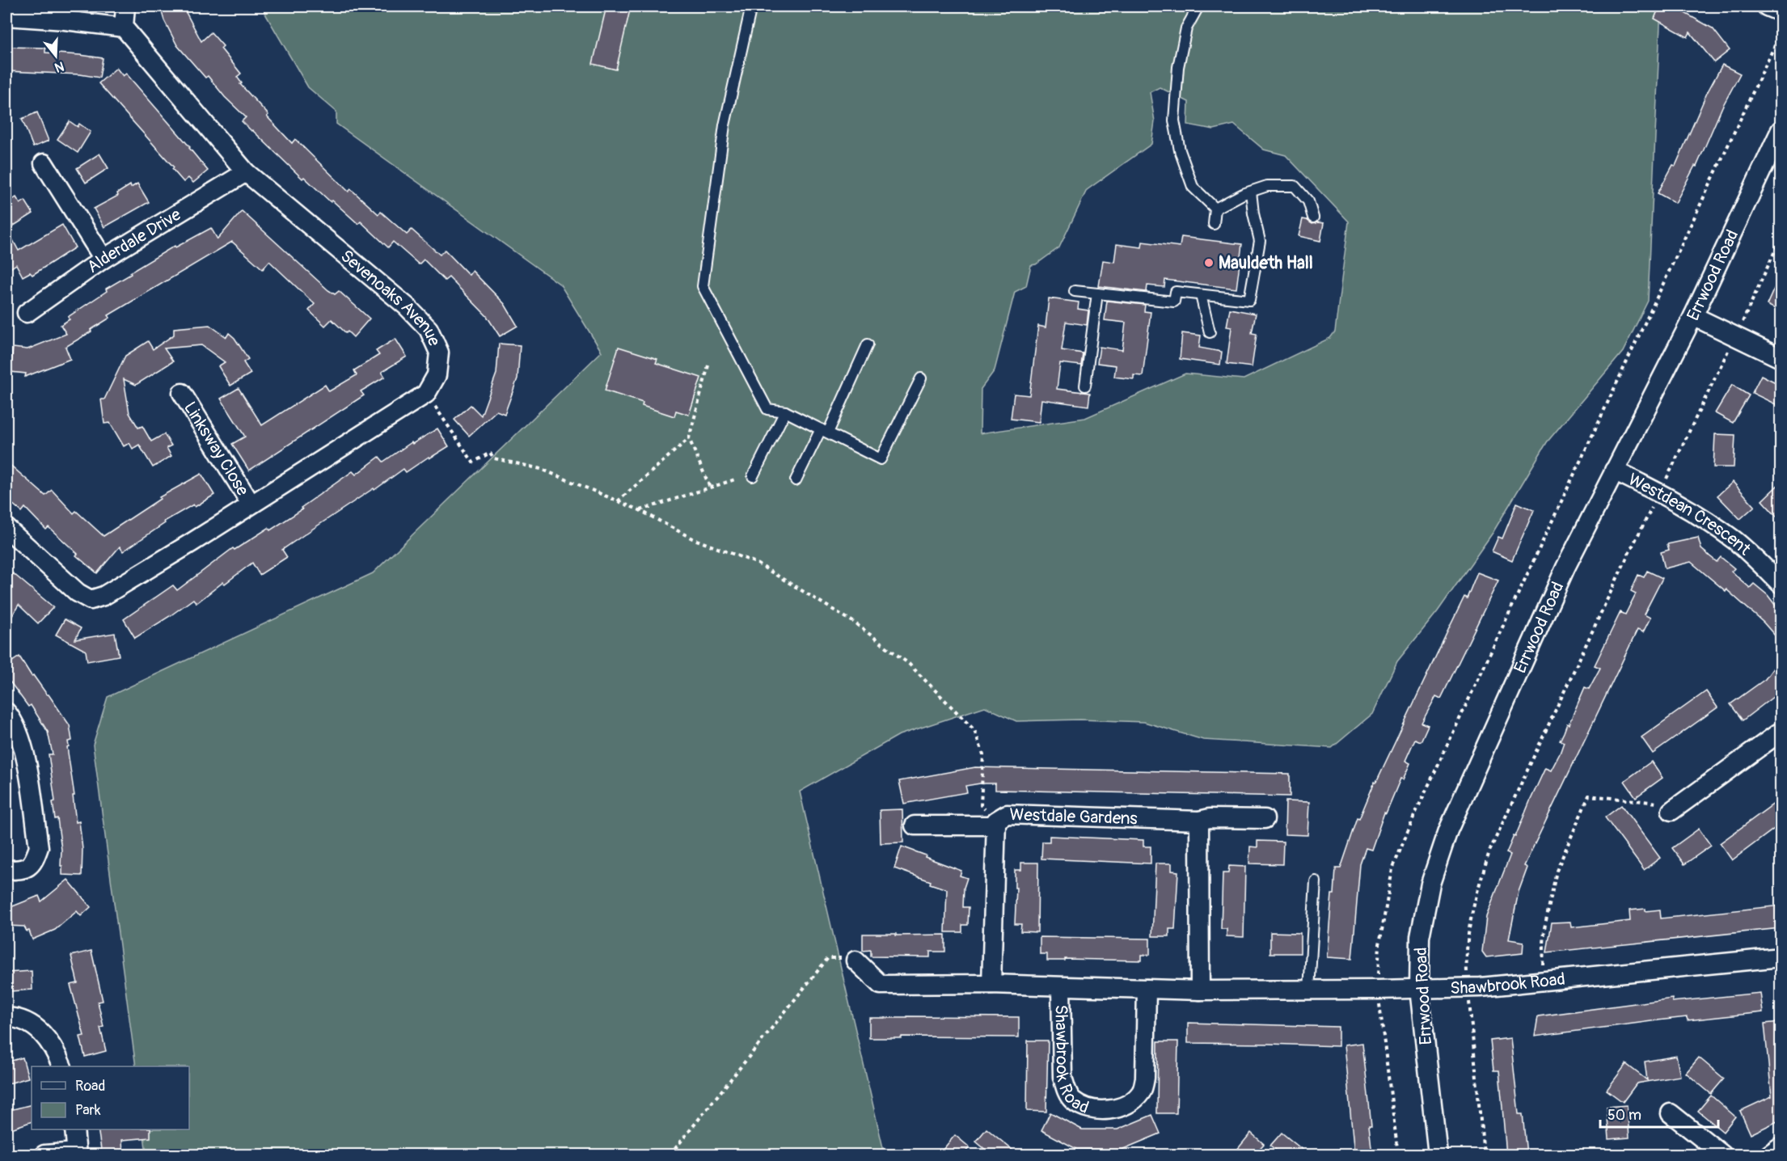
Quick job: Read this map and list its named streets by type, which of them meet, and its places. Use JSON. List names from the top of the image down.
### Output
{
  "streets": {
    "street": [
      "Alderdale Drive",
      "Errwood Road",
      "Sevenoaks Avenue",
      "Linksway Close",
      "Westdean Crescent",
      "Westdale Gardens",
      "Shawbrook Road"
    ]
  },
  "crossings": [
    ["Alderdale Drive", "Sevenoaks Avenue"],
    ["Errwood Road", "Westdean Crescent"],
    ["Errwood Road", "Shawbrook Road"],
    ["Westdale Gardens", "Shawbrook Road"]
  ],
  "places": ["Mauldeth Hall"],
  "legend": ["Road", "Park"],
  "scale_bar": "50 m",
  "north": "bottom"
}
